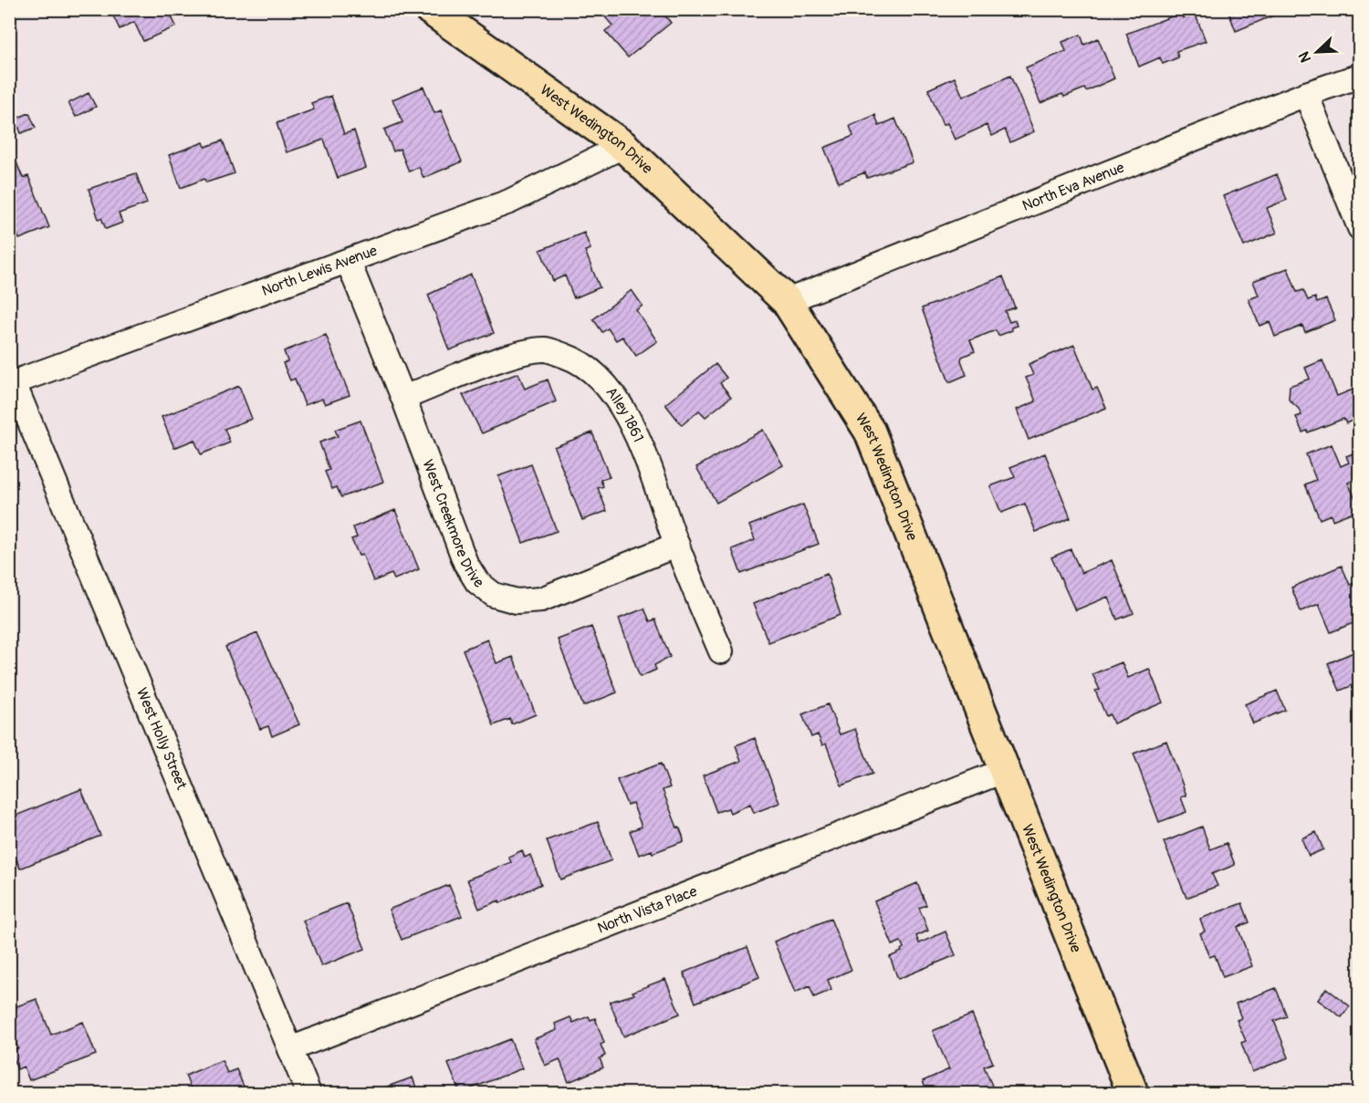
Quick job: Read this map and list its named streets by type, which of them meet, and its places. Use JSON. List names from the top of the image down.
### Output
{
  "streets": {
    "main road": ["West Wedington Drive"],
    "street": [
      "North Eva Avenue",
      "North Lewis Avenue",
      "Alley 1861",
      "West Creekmore Drive",
      "West Holly Street",
      "North Vista Place"
    ]
  },
  "crossings": [
    ["West Wedington Drive", "North Eva Avenue"],
    ["West Wedington Drive", "North Lewis Avenue"],
    ["West Wedington Drive", "North Vista Place"],
    ["North Lewis Avenue", "West Creekmore Drive"],
    ["North Lewis Avenue", "West Holly Street"],
    ["Alley 1861", "West Creekmore Drive"],
    ["West Holly Street", "North Vista Place"]
  ],
  "north": "bottom left"
}
